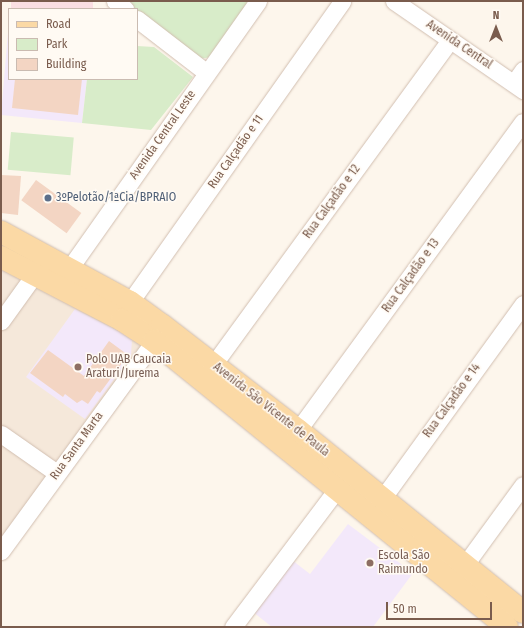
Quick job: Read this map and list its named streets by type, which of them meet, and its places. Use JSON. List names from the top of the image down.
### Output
{
  "streets": {
    "main road": ["Avenida São Vicente de Paula"],
    "street": [
      "Avenida Central",
      "Avenida Central Leste",
      "Rua Calçadão e 11",
      "Rua Calçadão e 12",
      "Rua Calçadão e 13",
      "Rua Calçadão e 14",
      "Rua Santa Marta"
    ]
  },
  "crossings": [
    ["Avenida Central", "Rua Calçadão e 12"],
    ["Avenida Central Leste", "Avenida São Vicente de Paula"],
    ["Rua Calçadão e 11", "Avenida São Vicente de Paula"],
    ["Rua Calçadão e 12", "Avenida São Vicente de Paula"],
    ["Rua Calçadão e 13", "Avenida São Vicente de Paula"],
    ["Rua Calçadão e 14", "Avenida São Vicente de Paula"],
    ["Avenida São Vicente de Paula", "Rua Santa Marta"]
  ],
  "places": ["3ºPelotão/1ªCia/BPRAIO", "Polo UAB Caucaia Araturi/Jurema", "Escola São Raimundo"],
  "legend": ["Road", "Park", "Building"],
  "scale_bar": "50 m",
  "north": "top"
}
